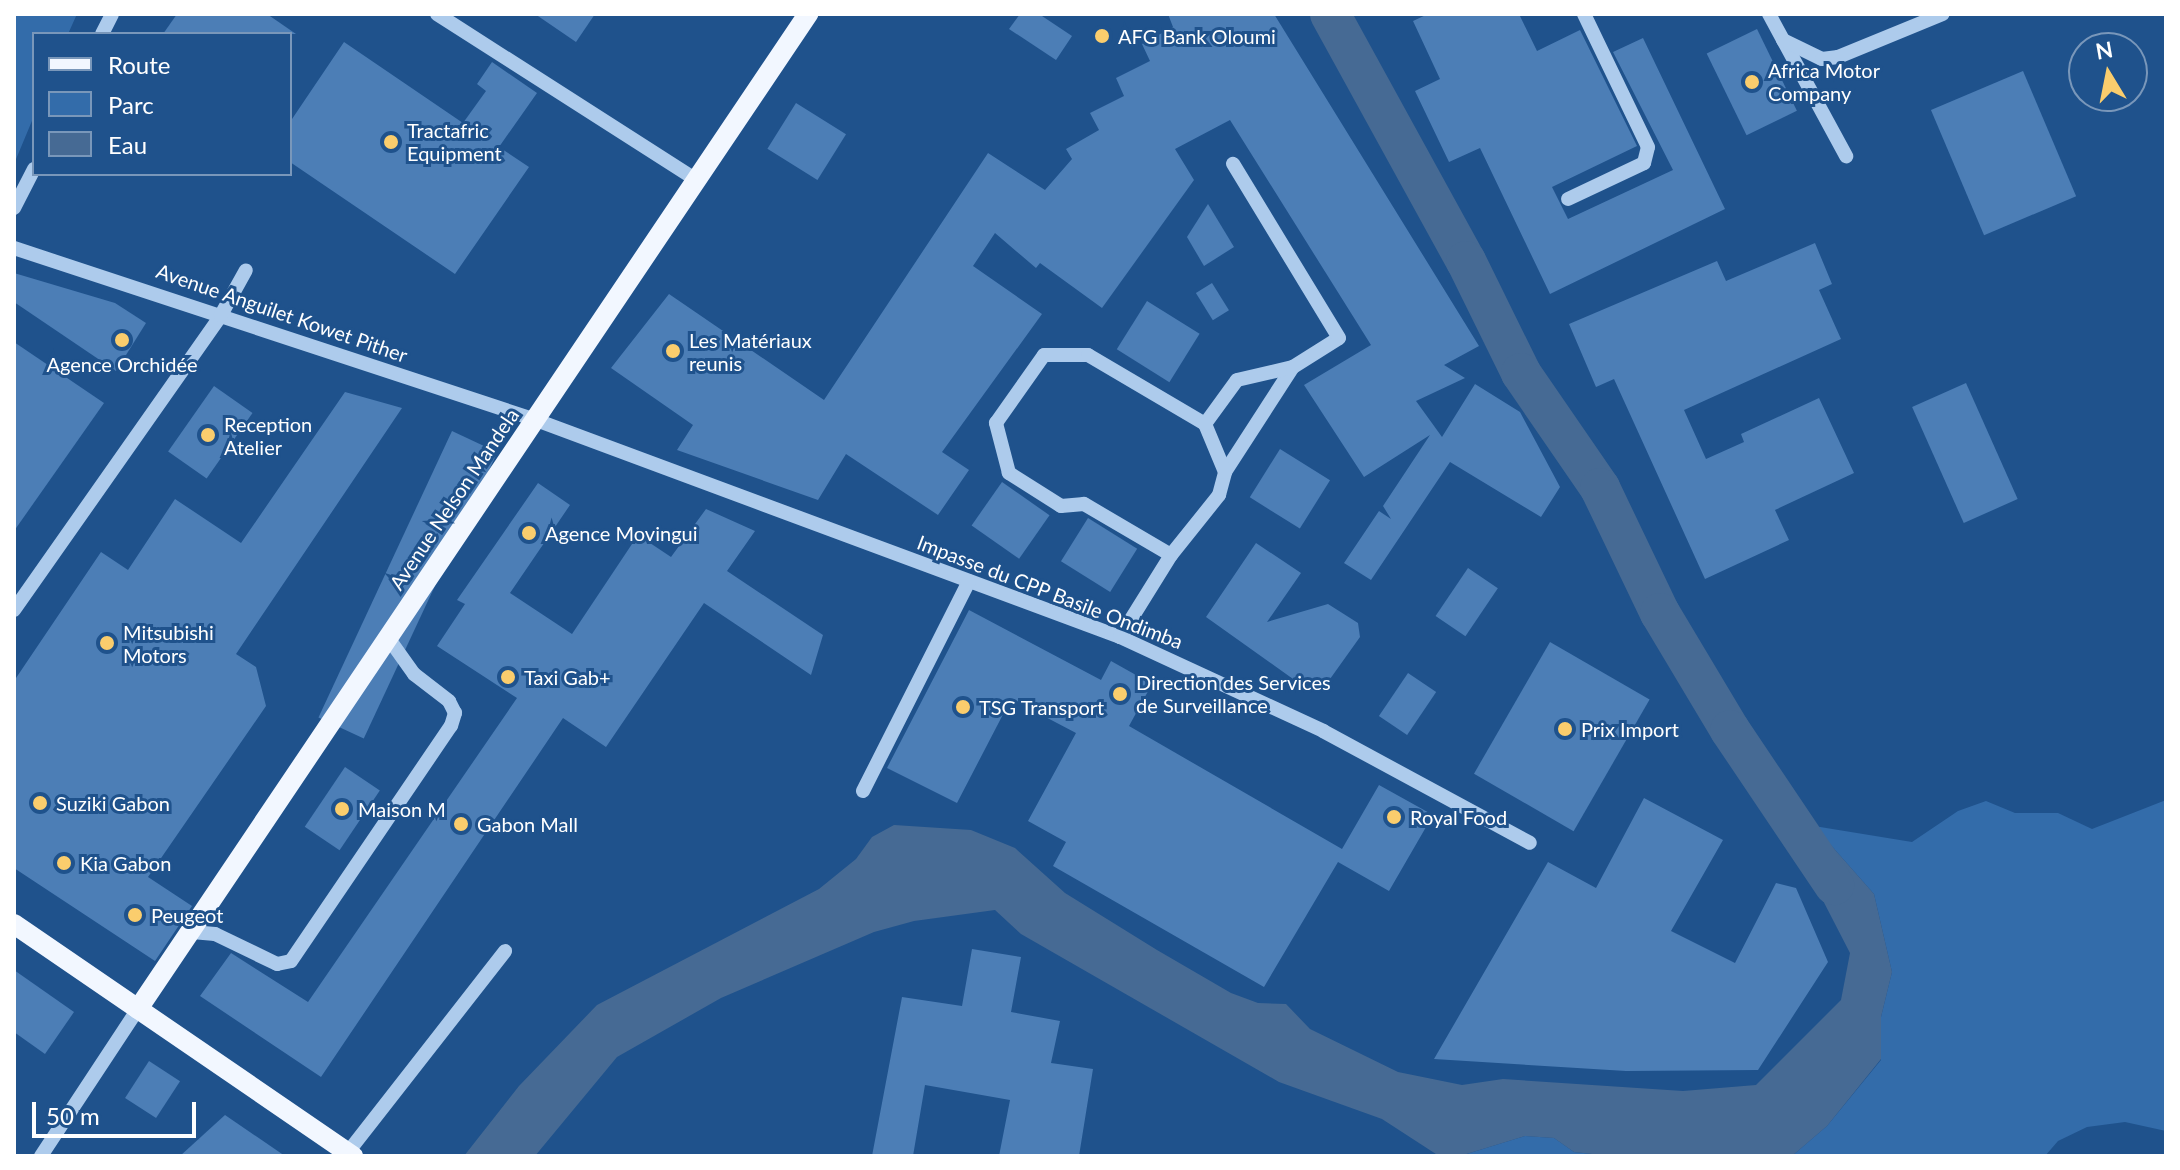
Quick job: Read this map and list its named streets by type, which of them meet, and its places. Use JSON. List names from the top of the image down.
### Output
{
  "streets": {
    "main road": ["Avenue Nelson Mandela"],
    "street": ["Avenue Anguilet Kowet Pither", "Impasse du CPP Basile Ondimba"]
  },
  "crossings": [
    ["Avenue Anguilet Kowet Pither", "Avenue Nelson Mandela"],
    ["Avenue Anguilet Kowet Pither", "Impasse du CPP Basile Ondimba"],
    ["Avenue Nelson Mandela", "Impasse du CPP Basile Ondimba"]
  ],
  "places": [
    "AFG Bank Oloumi",
    "Africa Motor Company",
    "Tractafric Equipment",
    "Agence Orchidée",
    "Les Matériaux reunis",
    "Reception Atelier",
    "Agence Movingui",
    "Mitsubishi Motors",
    "Taxi Gab+",
    "Direction des Services de Surveillance",
    "TSG Transport",
    "Prix Import",
    "Suziki Gabon",
    "Maison M",
    "Royal Food",
    "Gabon Mall",
    "Kia Gabon",
    "Peugeot"
  ],
  "legend": ["Route", "Parc", "Eau"],
  "scale_bar": "50 m",
  "north": "top"
}
